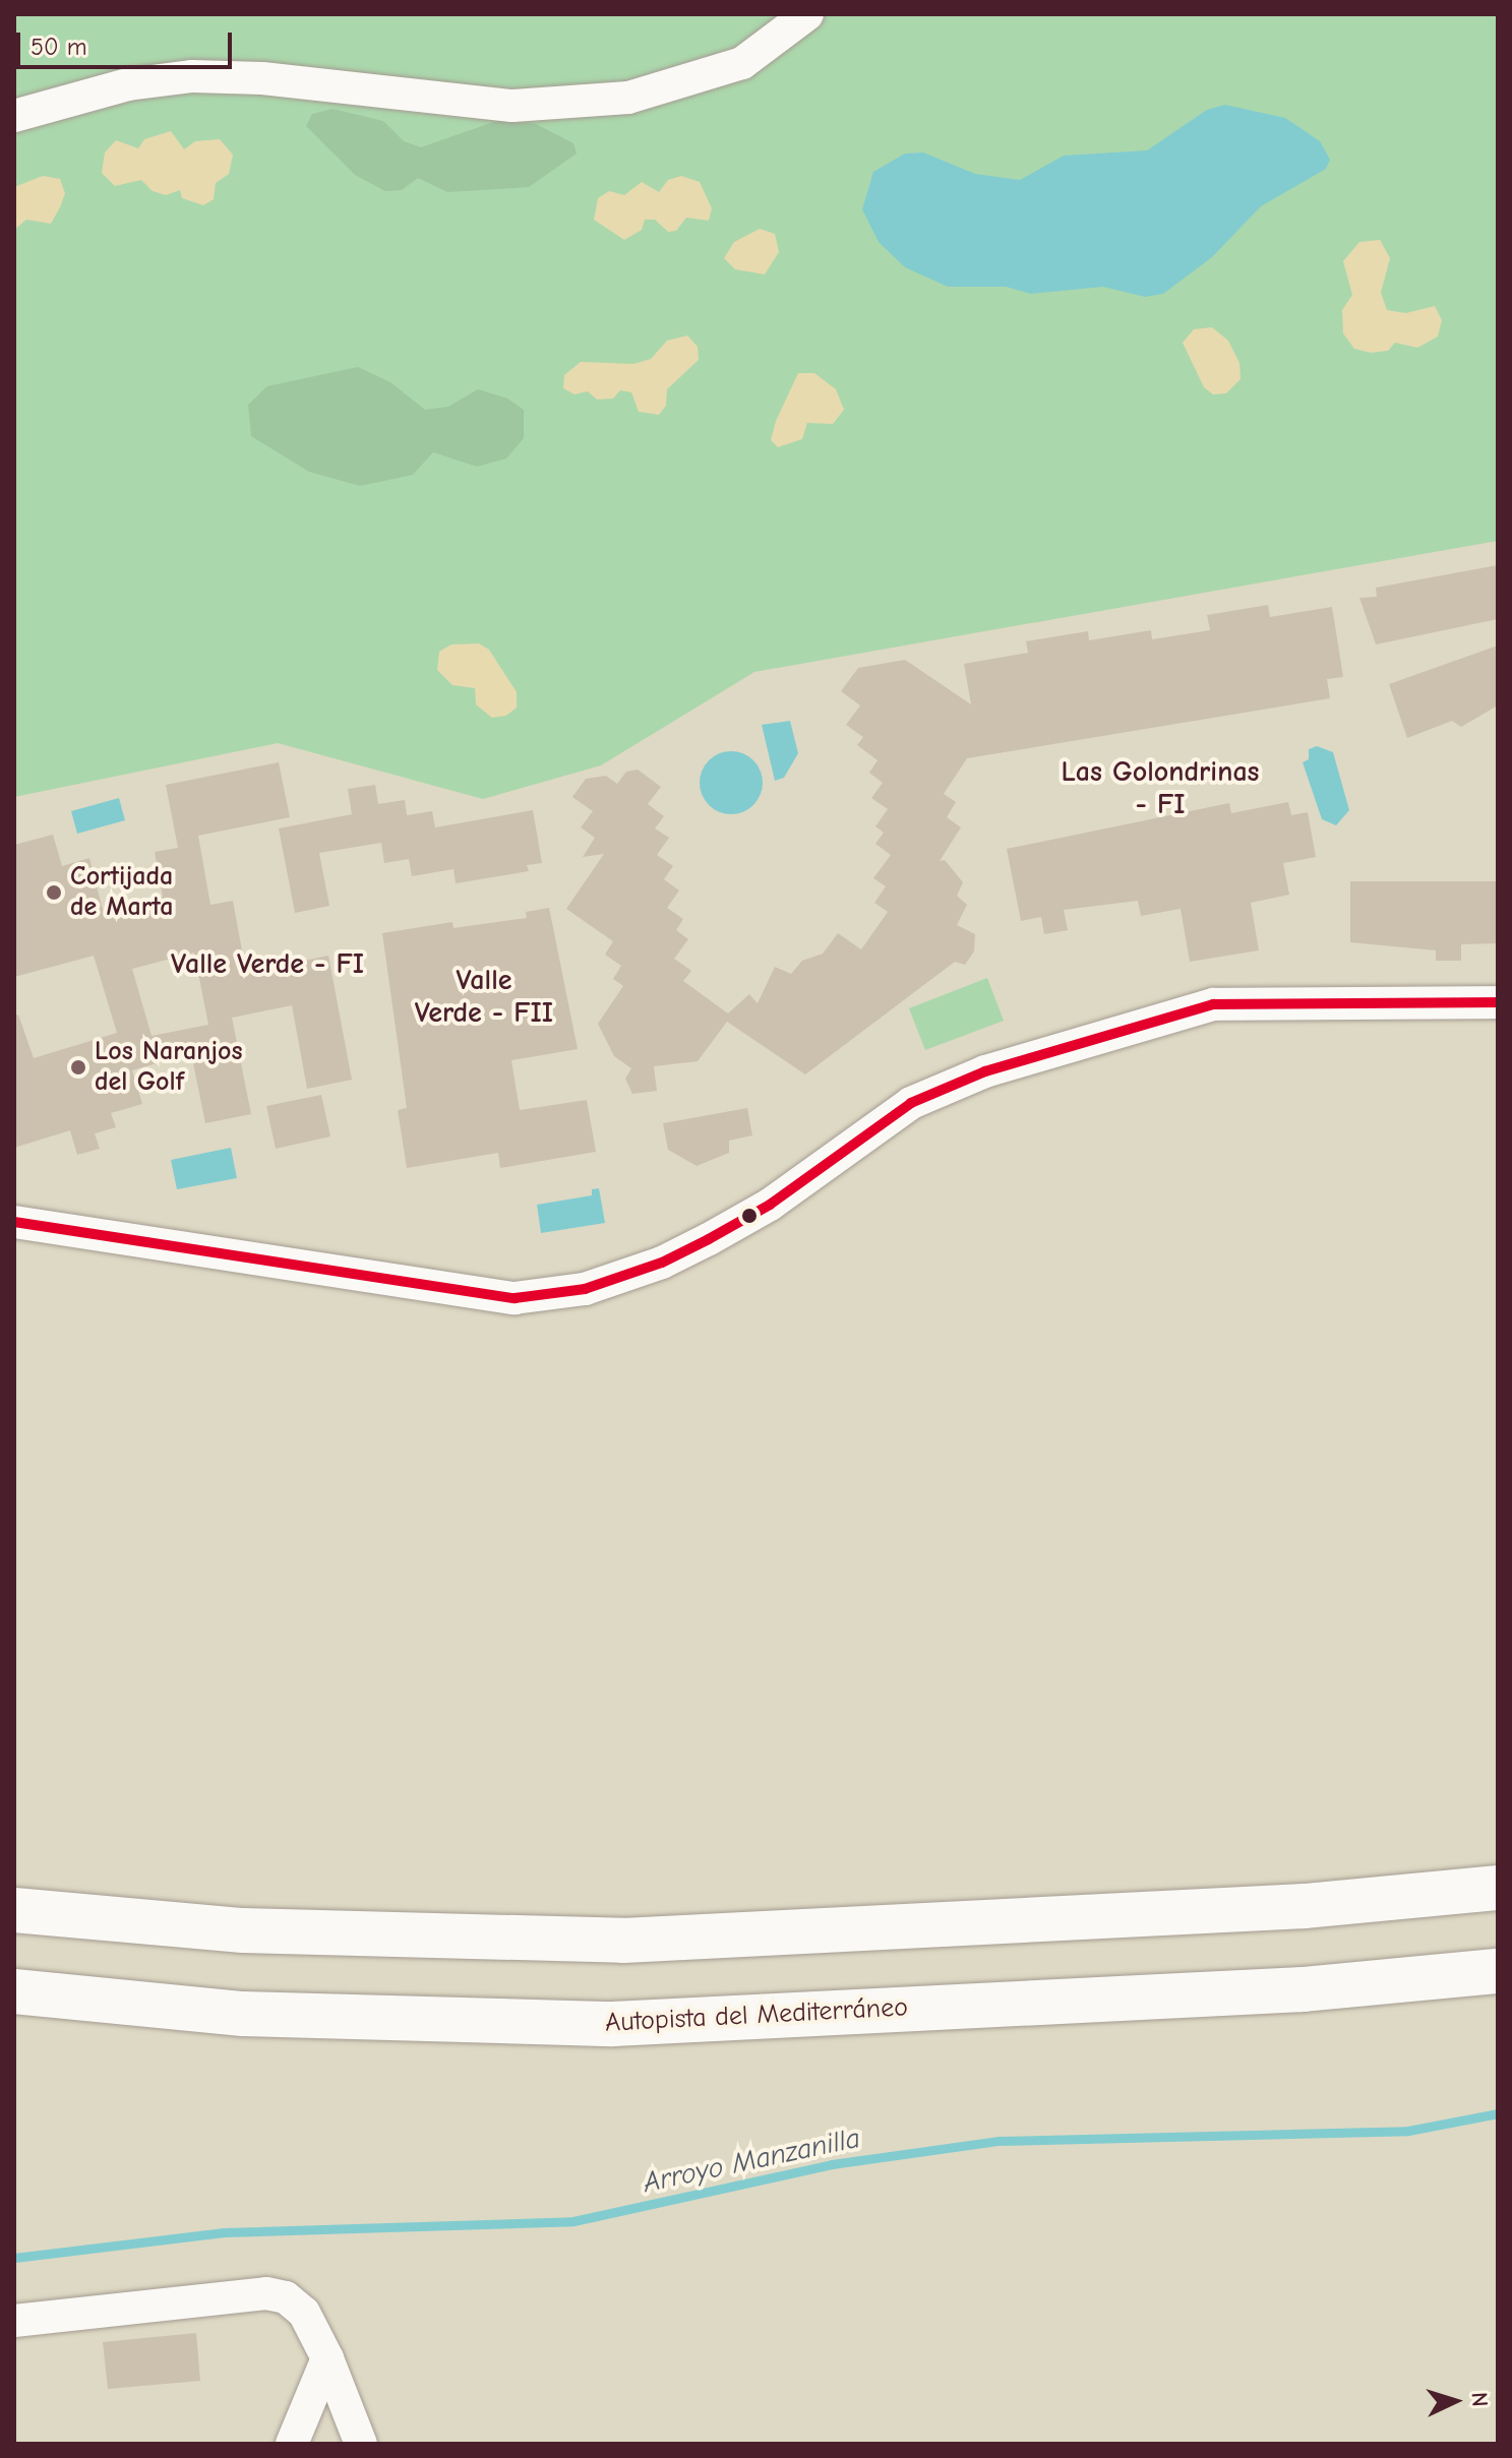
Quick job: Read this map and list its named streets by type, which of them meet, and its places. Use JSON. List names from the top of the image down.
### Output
{
  "streets": {
    "highway": ["Autopista del Mediterráneo"]
  },
  "districts": ["Las Golondrinas - FI", "Valle Verde - FI", "Valle Verde - FII"],
  "water": ["Arroyo Manzanilla"],
  "places": ["Cortijada de Marta", "Los Naranjos del Golf"],
  "scale_bar": "50 m",
  "north": "right"
}
